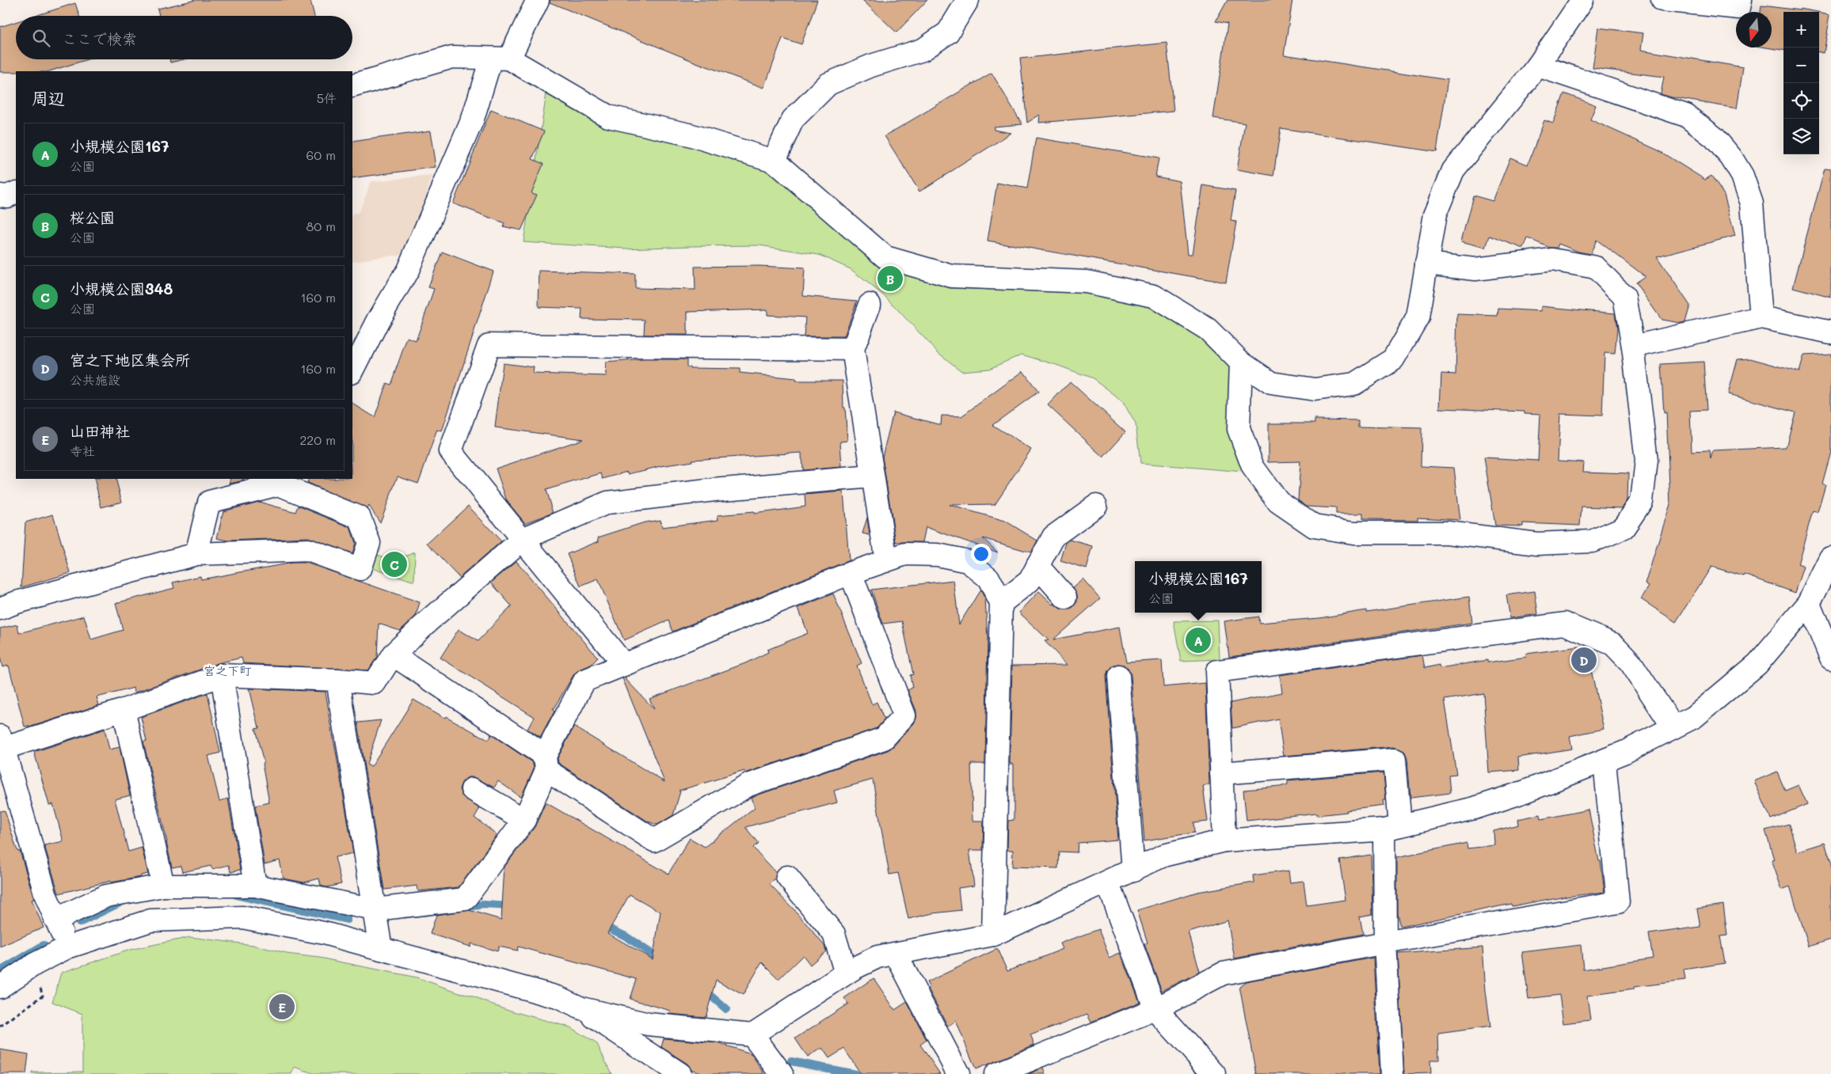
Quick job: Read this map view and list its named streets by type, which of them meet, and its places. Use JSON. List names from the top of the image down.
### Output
{
  "districts": ["宮之下町"],
  "north": "bottom",
  "page": {
    "map_buttons": ["+", "−"],
    "search": "ここで検索",
    "heading": ["周辺", "5件"],
    "list": [
      {
        "mark": "A",
        "name": "小規模公園167",
        "note": "公園",
        "value": "60 m"
      },
      {
        "mark": "B",
        "name": "桜公園",
        "note": "公園",
        "value": "80 m"
      },
      {
        "mark": "C",
        "name": "小規模公園348",
        "note": "公園",
        "value": "160 m"
      },
      {
        "mark": "D",
        "name": "宮之下地区集会所",
        "note": "公共施設",
        "value": "160 m"
      },
      {
        "mark": "E",
        "name": "山田神社",
        "note": "寺社",
        "value": "220 m"
      }
    ],
    "pins": [
      "B",
      "C",
      "A",
      "D",
      "E"
    ],
    "popup": ["小規模公園167", "公園"]
  }
}
